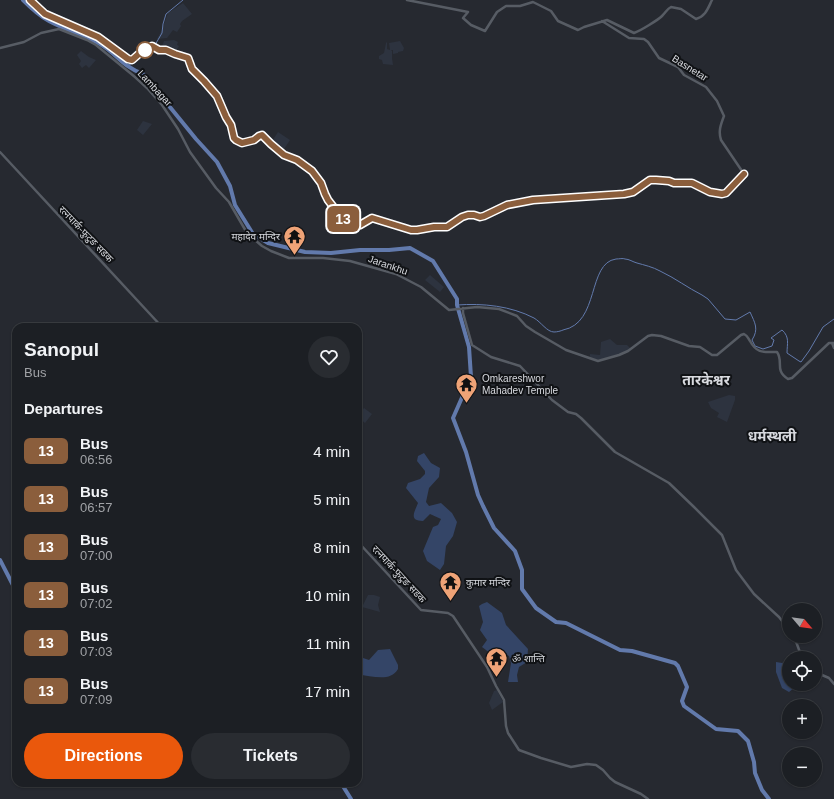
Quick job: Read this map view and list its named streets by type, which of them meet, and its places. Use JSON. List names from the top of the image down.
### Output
{
  "streets": {
    "street": [
      "Basnetar",
      "Lambagar",
      "रत्नपार्क-फुटुङ सडक",
      "Jarankhu"
    ]
  },
  "crossings": [
    ["Lambagar", "Jarankhu"]
  ],
  "districts": ["तारकेश्वर", "धर्मस्थली"],
  "places": {
    "temple": [
      "महादेव मन्दिर",
      "Omkareshwor Mahadev Temple",
      "कुमार मन्दिर",
      "ॐ शान्ति"
    ]
  },
  "lines": ["bus line 13"],
  "north": "bottom right",
  "page": {
    "on_map": "13",
    "heading": [
      ["Sanopul", "Bus"],
      "Departures"
    ],
    "list": [
      {
        "mark": "13",
        "name": "Bus",
        "note": "06:56",
        "value": "4 min"
      },
      {
        "mark": "13",
        "name": "Bus",
        "note": "06:57",
        "value": "5 min"
      },
      {
        "mark": "13",
        "name": "Bus",
        "note": "07:00",
        "value": "8 min"
      },
      {
        "mark": "13",
        "name": "Bus",
        "note": "07:02",
        "value": "10 min"
      },
      {
        "mark": "13",
        "name": "Bus",
        "note": "07:03",
        "value": "11 min"
      },
      {
        "mark": "13",
        "name": "Bus",
        "note": "07:09",
        "value": "17 min"
      }
    ],
    "map_buttons": ["+", "−"],
    "buttons": ["Directions", "Tickets"]
  }
}
